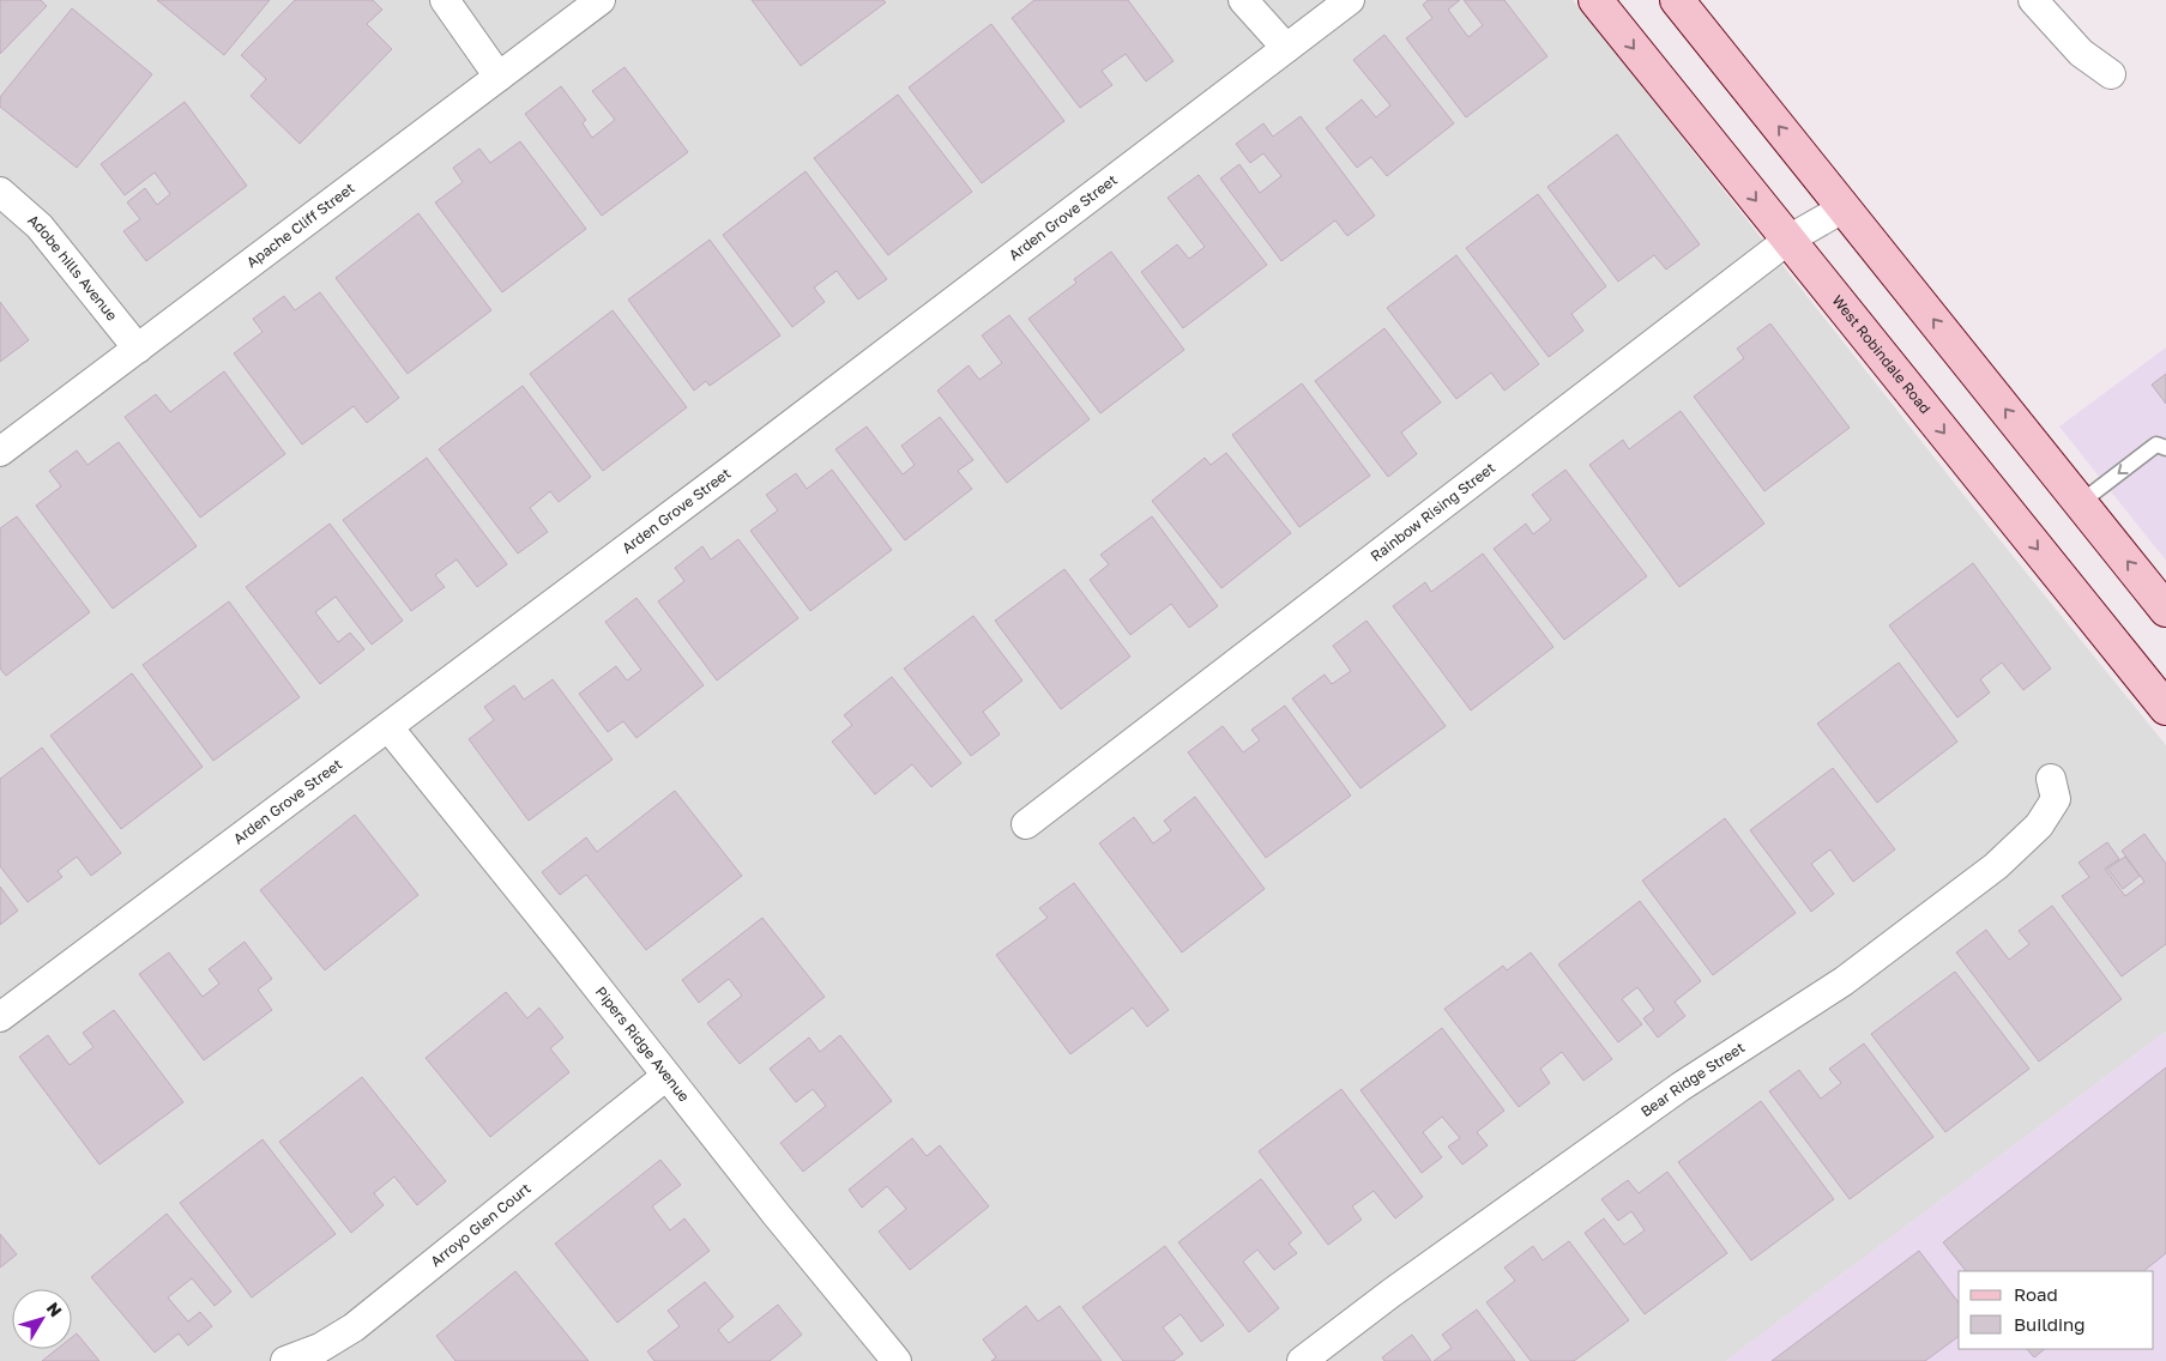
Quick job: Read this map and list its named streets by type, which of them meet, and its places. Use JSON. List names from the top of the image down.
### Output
{
  "streets": {
    "main road": ["West Robindale Road"],
    "street": [
      "Arden Grove Street",
      "Apache Cliff Street",
      "Adobe hills Avenue",
      "Rainbow Rising Street",
      "Pipers Ridge Avenue",
      "Bear Ridge Street",
      "Arroyo Glen Court"
    ]
  },
  "crossings": [
    ["Arden Grove Street", "Pipers Ridge Avenue"],
    ["Apache Cliff Street", "Adobe hills Avenue"],
    ["West Robindale Road", "Rainbow Rising Street"],
    ["Pipers Ridge Avenue", "Arroyo Glen Court"]
  ],
  "legend": ["Road", "Building"],
  "north": "top right"
}
